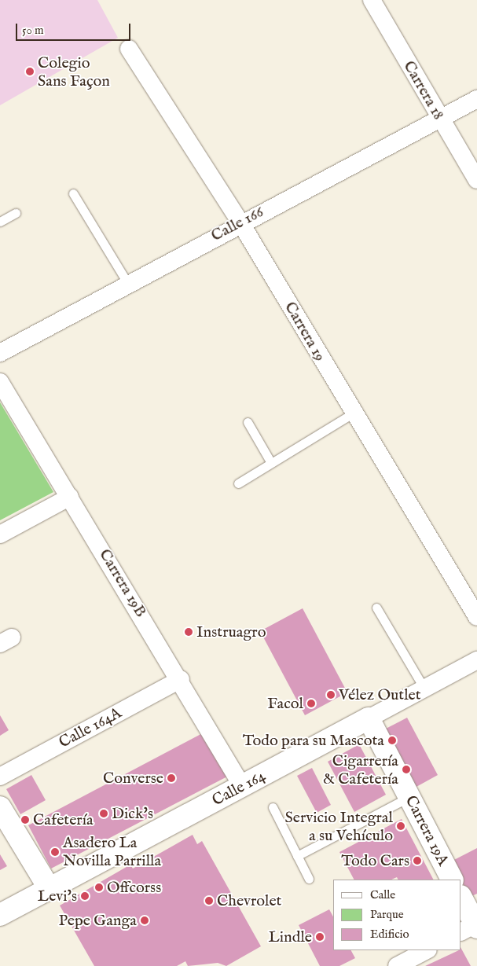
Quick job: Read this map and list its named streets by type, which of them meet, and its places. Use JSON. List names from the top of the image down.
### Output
{
  "streets": {
    "main road": ["Calle 164", "Carrera 19A"],
    "street": [
      "Carrera 18",
      "Calle 166",
      "Carrera 19",
      "Carrera 19B",
      "Calle 164A"
    ]
  },
  "crossings": [
    ["Carrera 18", "Calle 166"],
    ["Calle 166", "Carrera 19"],
    ["Carrera 19B", "Calle 164A"],
    ["Carrera 19B", "Calle 164"],
    ["Calle 164", "Carrera 19A"]
  ],
  "places": [
    "Colegio Sans Façon",
    "Instruagro",
    "Vélez Outlet",
    "Facol",
    "Todo para su Mascota",
    "Cigarrería & Cafetería",
    "Converse",
    "Dick's",
    "Cafetería",
    "Servicio Integral a su Vehículo",
    "Asadero La Novilla Parrilla",
    "Todo Cars",
    "Offcorss",
    "Levi's",
    "Chevrolet",
    "Pepe Ganga",
    "Lindle"
  ],
  "legend": ["Calle", "Parque", "Edificio"],
  "scale_bar": "50 m"
}
